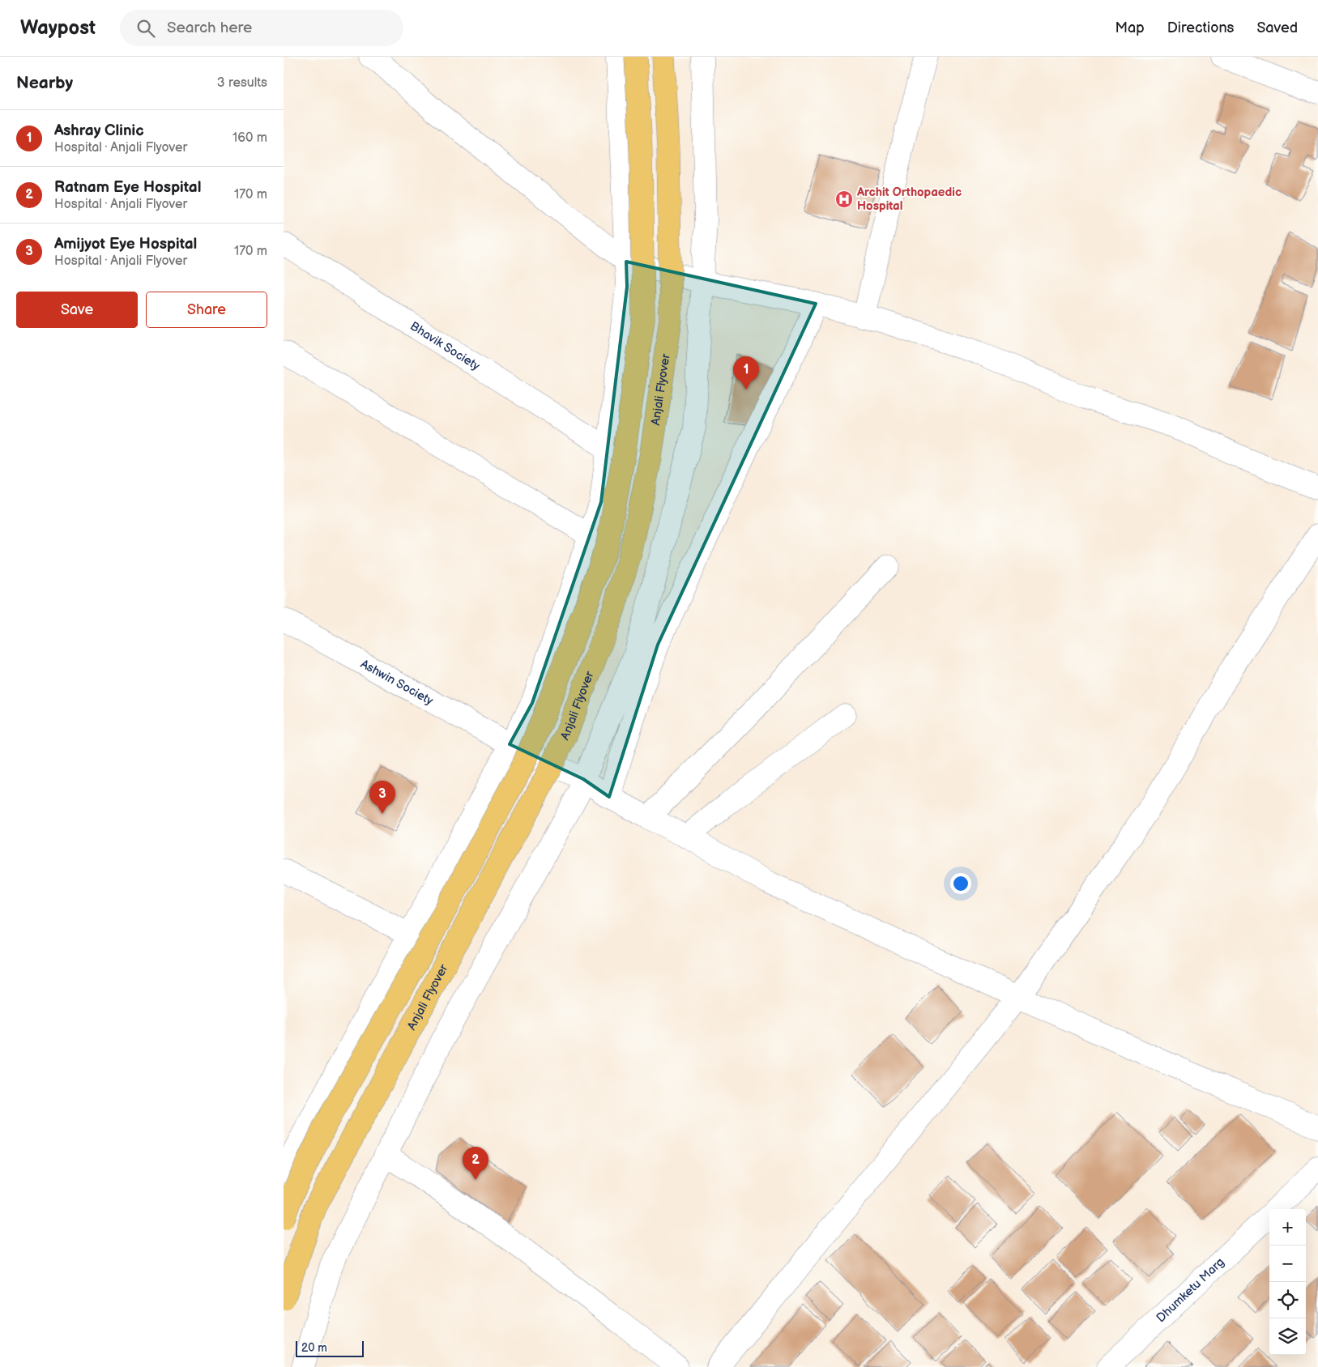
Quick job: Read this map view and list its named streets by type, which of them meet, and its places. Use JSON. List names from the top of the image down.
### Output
{
  "streets": {
    "main road": ["Anjali Flyover"],
    "street": ["Bhavik Society", "Ashwin Society", "Dhumketu Marg"]
  },
  "places": {
    "hospital": ["Archit Orthopaedic Hospital"]
  },
  "scale_bar": "20 m",
  "page": {
    "header": "Waypost",
    "search": "Search here",
    "nav": ["Map", "Directions", "Saved"],
    "heading": ["Nearby", "3 results"],
    "list": [
      {
        "mark": "1",
        "name": "Ashray Clinic",
        "note": "Hospital · Anjali Flyover",
        "value": "160 m"
      },
      {
        "mark": "2",
        "name": "Ratnam Eye Hospital",
        "note": "Hospital · Anjali Flyover",
        "value": "170 m"
      },
      {
        "mark": "3",
        "name": "Amijyot Eye Hospital",
        "note": "Hospital · Anjali Flyover",
        "value": "170 m"
      }
    ],
    "buttons": ["Save", "Share"],
    "pins": ["1", "3", "2"],
    "map_buttons": ["+", "−"],
    "scale": "20 m"
  }
}
